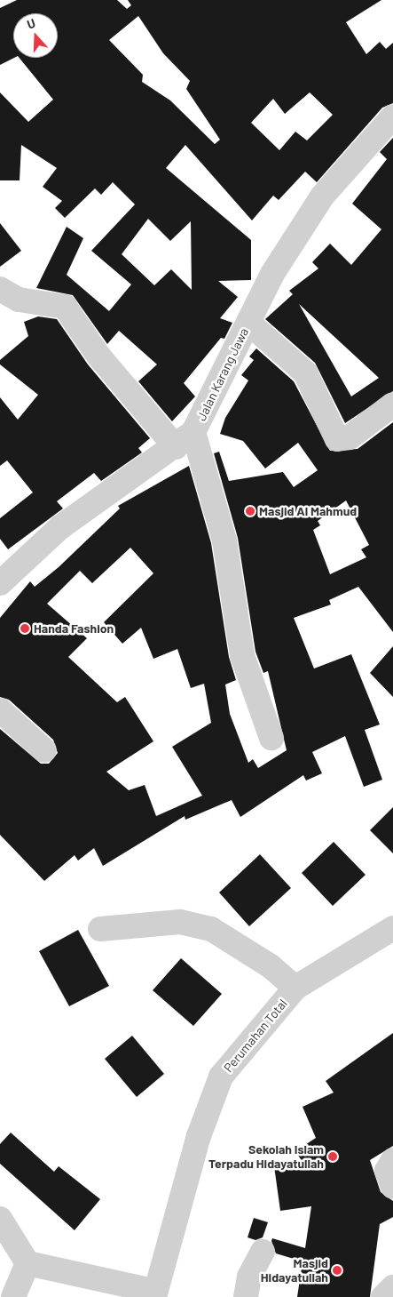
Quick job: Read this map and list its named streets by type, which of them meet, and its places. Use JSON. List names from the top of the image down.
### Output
{
  "streets": {
    "street": ["Jalan Karang Jawa", "Perumahan Total"]
  },
  "places": [
    "Masjid Al Mahmud",
    "Handa Fashion",
    "Sekolah Islam Terpadu Hidayatullah",
    "Masjid Hidayatullah"
  ],
  "north": "top"
}
